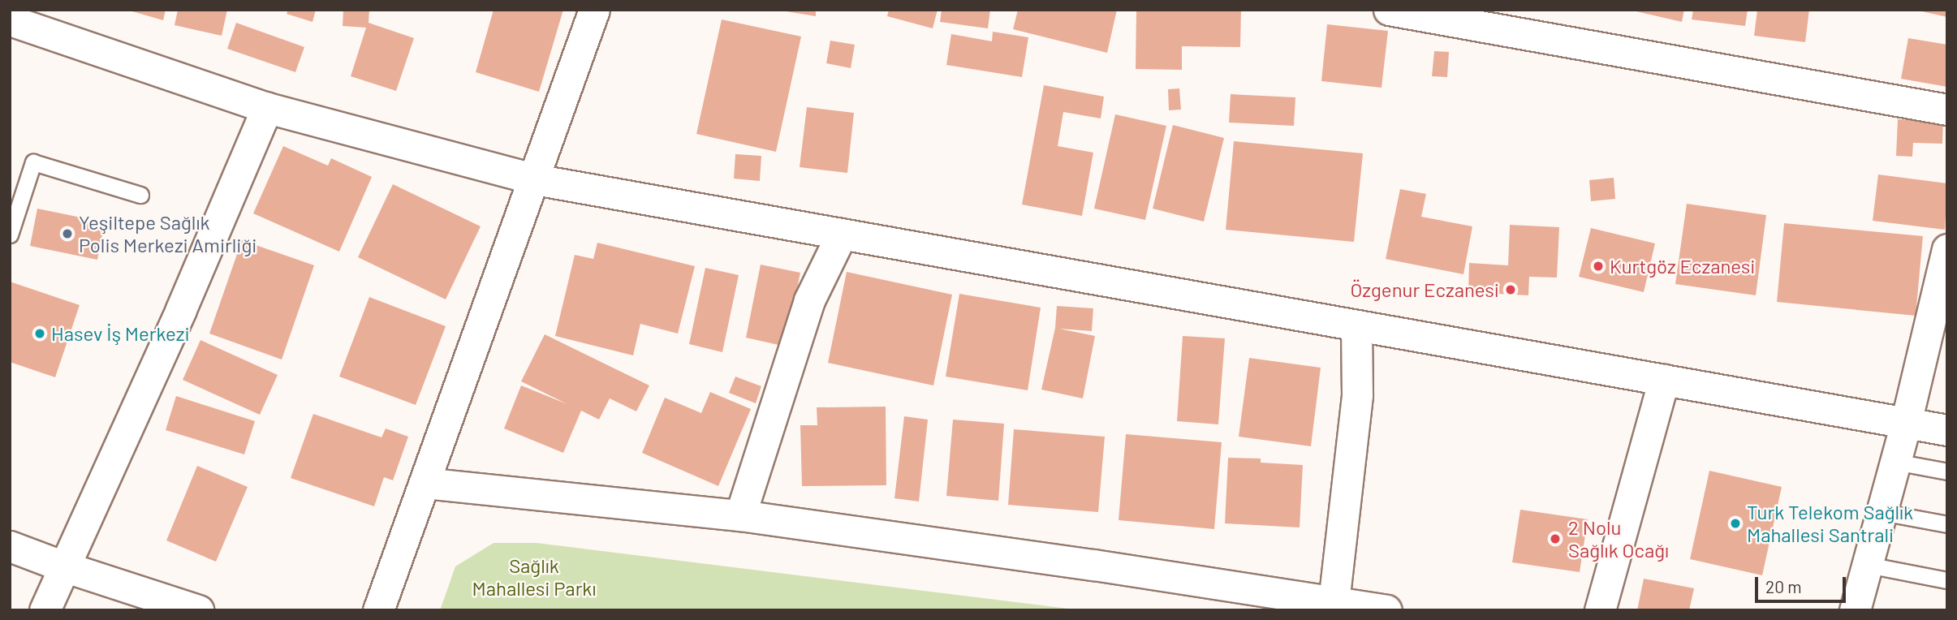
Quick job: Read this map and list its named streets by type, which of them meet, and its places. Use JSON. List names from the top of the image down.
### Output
{
  "parks": ["Sağlık Mahallesi Parkı"],
  "places": [
    "Yeşiltepe Sağlık Polis Merkezi Amirliği",
    "Kurtgöz Eczanesi",
    "Özgenur Eczanesi",
    "Hasev İş Merkezi",
    "Turk Telekom Sağlık Mahallesi Santrali",
    "2 Nolu Sağlık Ocağı"
  ],
  "scale_bar": "20 m"
}
